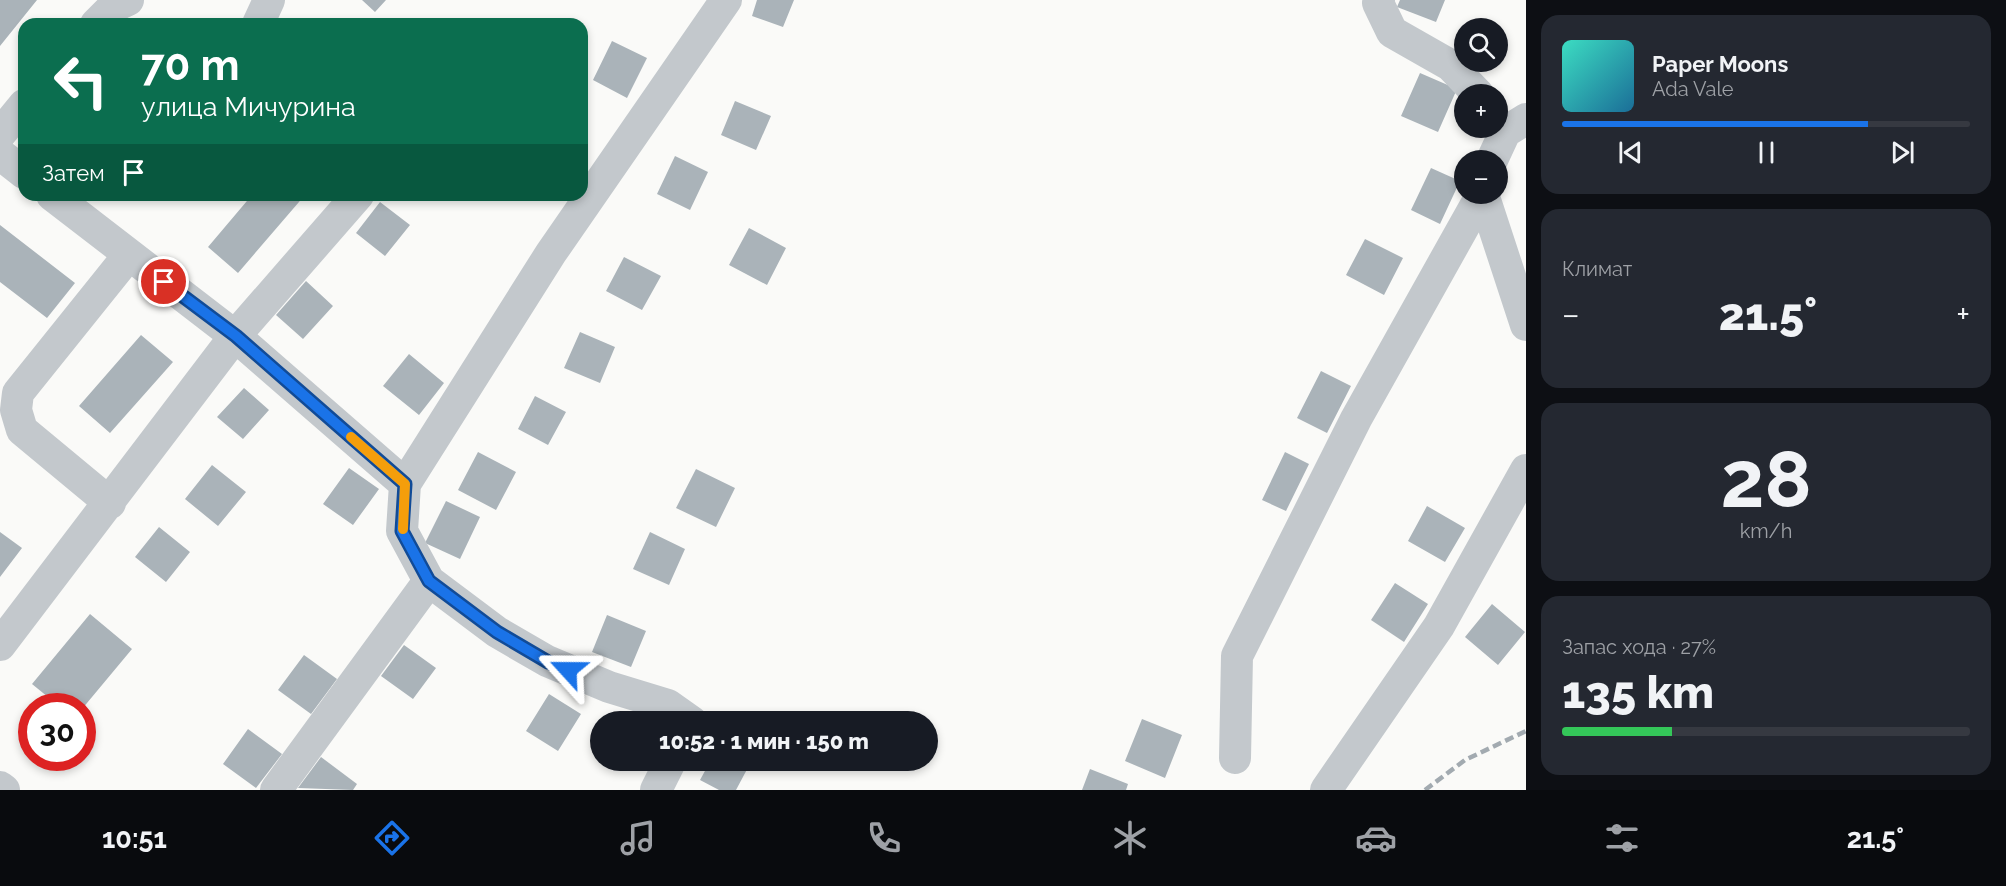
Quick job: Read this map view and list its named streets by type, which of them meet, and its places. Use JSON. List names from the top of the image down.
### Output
{
  "page": {
    "map_buttons": ["+", "−"],
    "turn": ["70 m", "улица Мичурина"],
    "song": ["Paper Moons", "Ada Vale"],
    "then": "Затем",
    "tile": [
      "Климат",
      ["28", "km/h"],
      ["Запас хода · 27%", "135 km"]
    ],
    "heat": ["−", "21.5°", "+"],
    "limit": "30",
    "trip": "10:52 · 1 мин · 150 m",
    "tabs": ["10:51", "21.5°"]
  }
}
